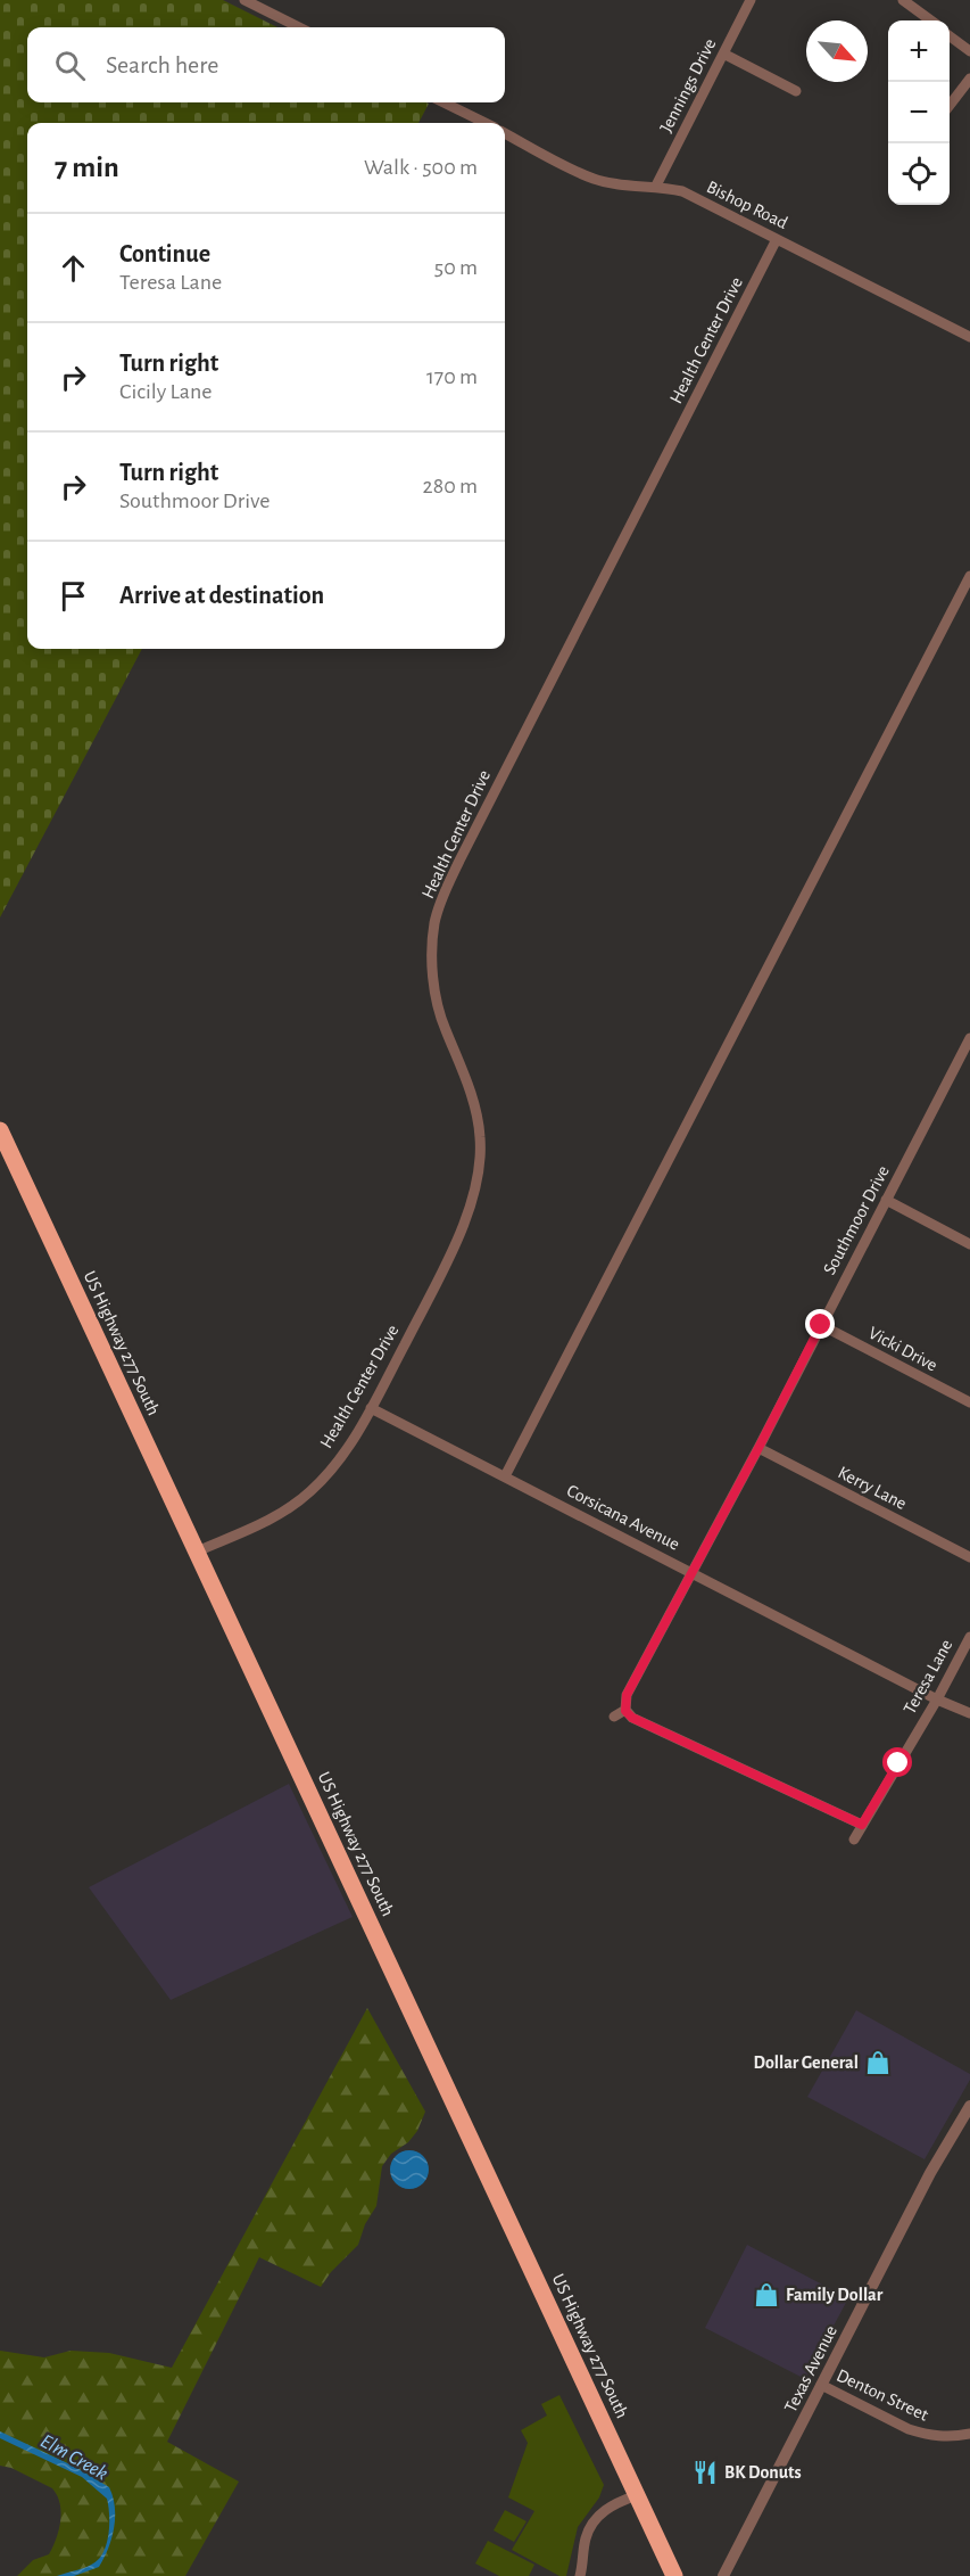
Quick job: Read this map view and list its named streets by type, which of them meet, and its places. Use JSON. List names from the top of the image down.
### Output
{
  "streets": {
    "highway": ["US Highway 277 South"],
    "street": [
      "Jennings Drive",
      "Bishop Road",
      "Health Center Drive",
      "Southmoor Drive",
      "Vicki Drive",
      "Kerry Lane",
      "Corsicana Avenue",
      "Teresa Lane",
      "Texas Avenue",
      "Denton Street"
    ]
  },
  "crossings": [
    ["Jennings Drive", "Bishop Road"],
    ["Bishop Road", "Health Center Drive"],
    ["Health Center Drive", "US Highway 277 South"],
    ["Health Center Drive", "Corsicana Avenue"],
    ["Southmoor Drive", "Vicki Drive"],
    ["Southmoor Drive", "Kerry Lane"],
    ["Southmoor Drive", "Corsicana Avenue"],
    ["Corsicana Avenue", "Teresa Lane"],
    ["Texas Avenue", "Denton Street"]
  ],
  "water": ["Elm Creek"],
  "places": {
    "shop": ["Dollar General", "Family Dollar"],
    "restaurant": ["BK Donuts"]
  },
  "north": "bottom right",
  "page": {
    "map_buttons": ["+", "−"],
    "search": "Search here",
    "heading": ["7 min", "Walk · 500 m"],
    "list": [
      ["Continue", "Teresa Lane", "50 m"],
      ["Turn right", "Cicily Lane", "170 m"],
      ["Turn right", "Southmoor Drive", "280 m"],
      "Arrive at destination"
    ]
  }
}
